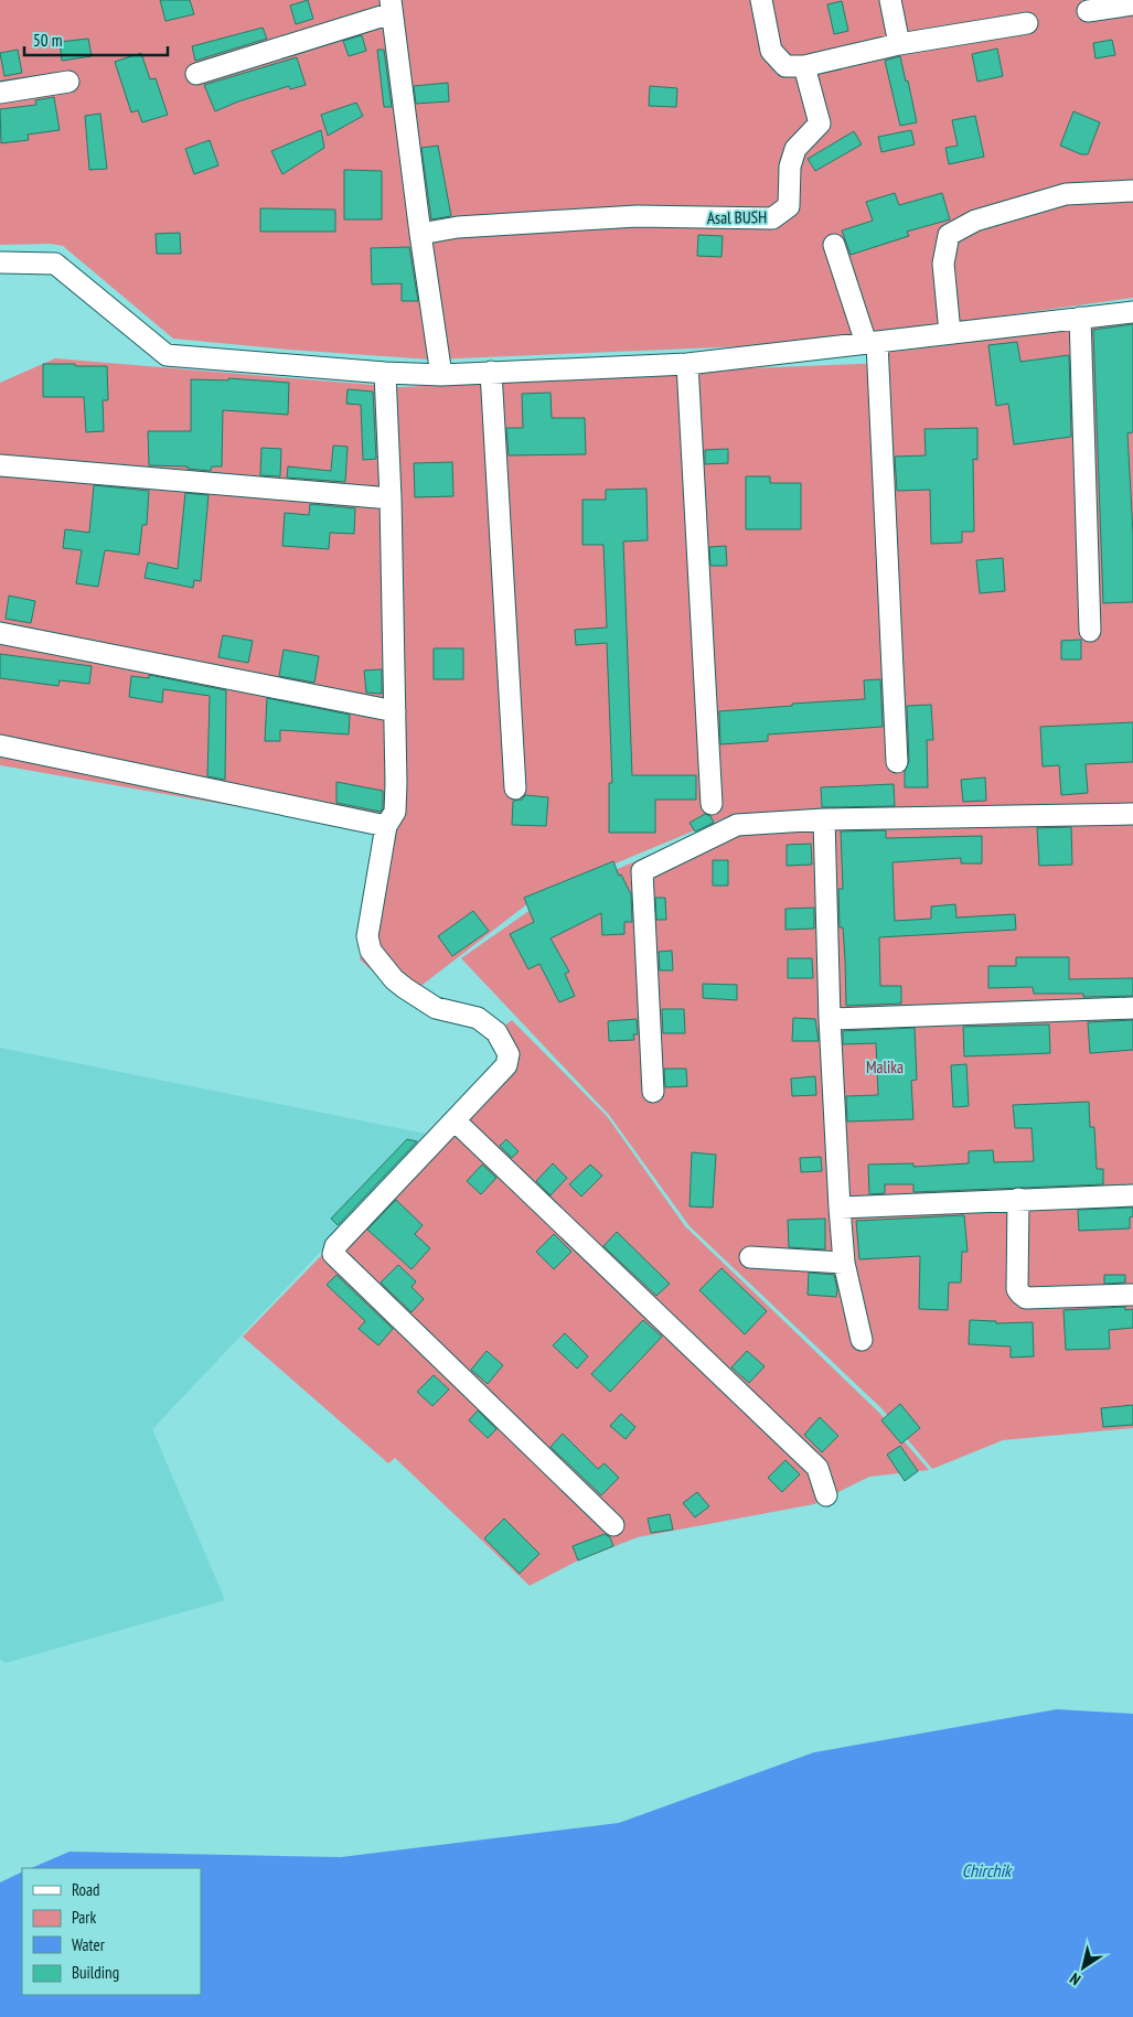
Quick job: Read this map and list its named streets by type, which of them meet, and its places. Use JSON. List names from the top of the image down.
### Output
{
  "streets": {
    "street": ["Asal BUSH"]
  },
  "water": ["Chirchik"],
  "parks": ["Malika"],
  "legend": [
    "Road",
    "Park",
    "Water",
    "Building"
  ],
  "scale_bar": "50 m",
  "north": "bottom left"
}
